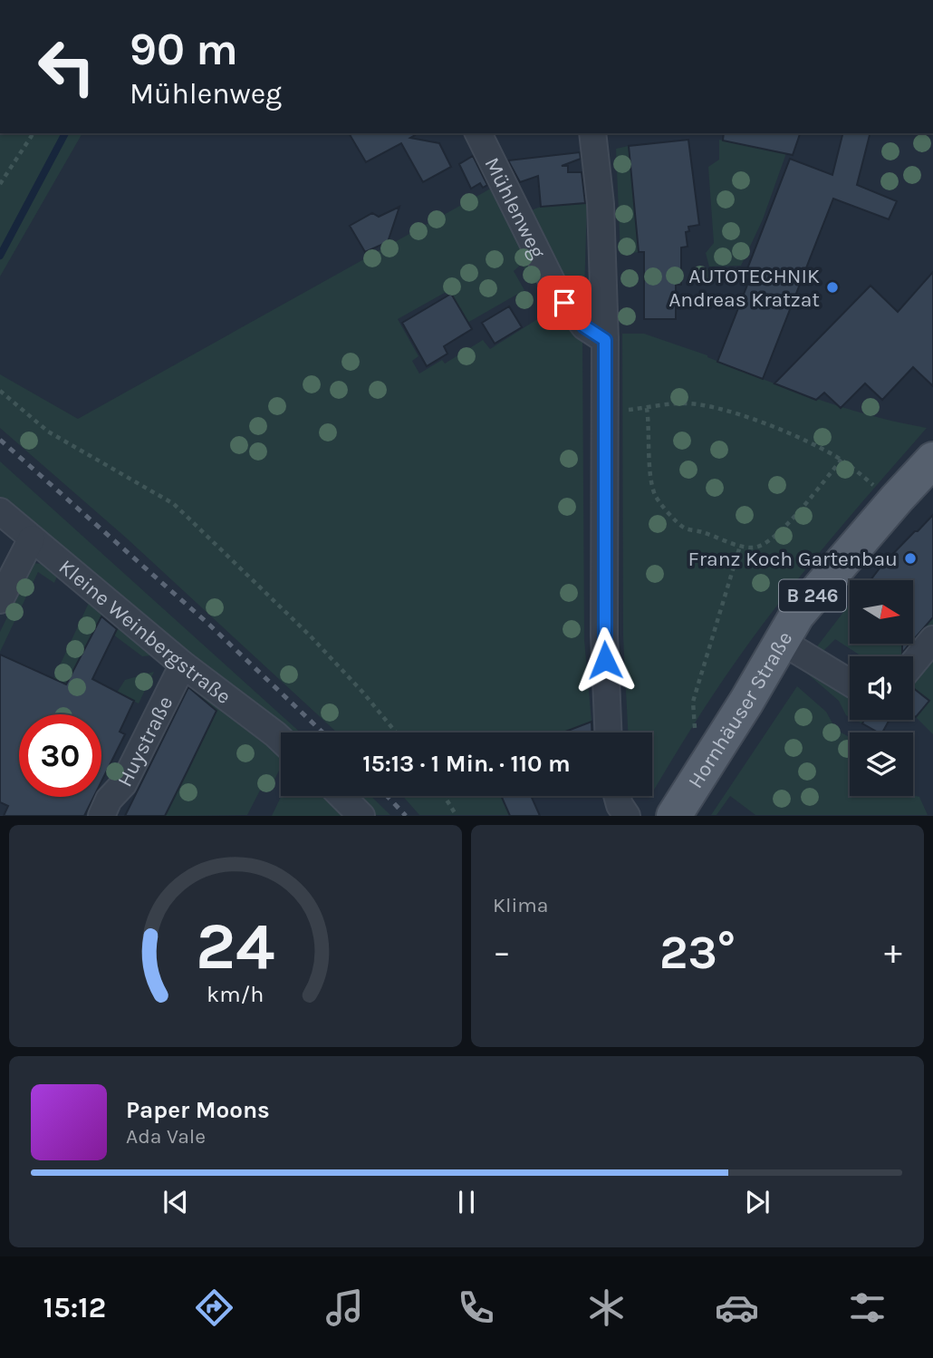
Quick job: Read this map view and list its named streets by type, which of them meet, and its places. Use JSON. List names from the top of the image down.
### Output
{
  "streets": {
    "main road": ["B 246", "Hornhäuser Straße"],
    "street": ["Mühlenweg", "Kleine Weinbergstraße", "Huystraße"]
  },
  "crossings": [
    ["Kleine Weinbergstraße", "Huystraße"]
  ],
  "places": ["AUTOTECHNIK Andreas Kratzat", "Franz Koch Gartenbau"],
  "north": "right",
  "page": {
    "turn": ["90 m", "Mühlenweg"],
    "limit": "30",
    "trip": "15:13 · 1 Min. · 110 m",
    "tile": "Klima",
    "heat": ["−", "23°", "+"],
    "song": ["Paper Moons", "Ada Vale"],
    "tabs": "15:12",
    "gauge": ["24", "km/h"]
  }
}
